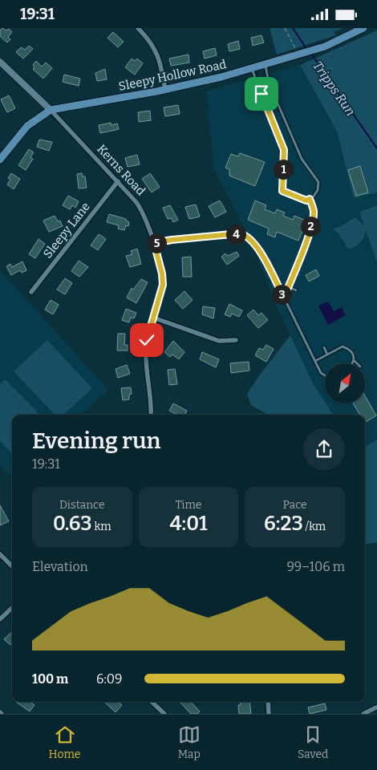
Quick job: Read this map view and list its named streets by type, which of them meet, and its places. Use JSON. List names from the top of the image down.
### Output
{
  "streets": {
    "main road": ["Sleepy Hollow Road"],
    "street": ["Kerns Road", "Sleepy Lane"]
  },
  "crossings": [
    ["Sleepy Hollow Road", "Kerns Road"],
    ["Kerns Road", "Sleepy Lane"]
  ],
  "water": ["Tripps Run"],
  "north": "top right",
  "page": {
    "status": "19:31",
    "pins": [
      "1",
      "2",
      "4",
      "5",
      "3"
    ],
    "heading": ["Evening run", "19:31"],
    "stats": [
      ["Distance", "0.63 km"],
      ["Time", "4:01"],
      ["Pace", "6:23 /km"]
    ],
    "chart": ["Elevation", "99–106 m"],
    "list": [
      {
        "name": "100 m",
        "note": "6:09"
      }
    ],
    "tabs": ["Home", "Map", "Saved"]
  }
}
